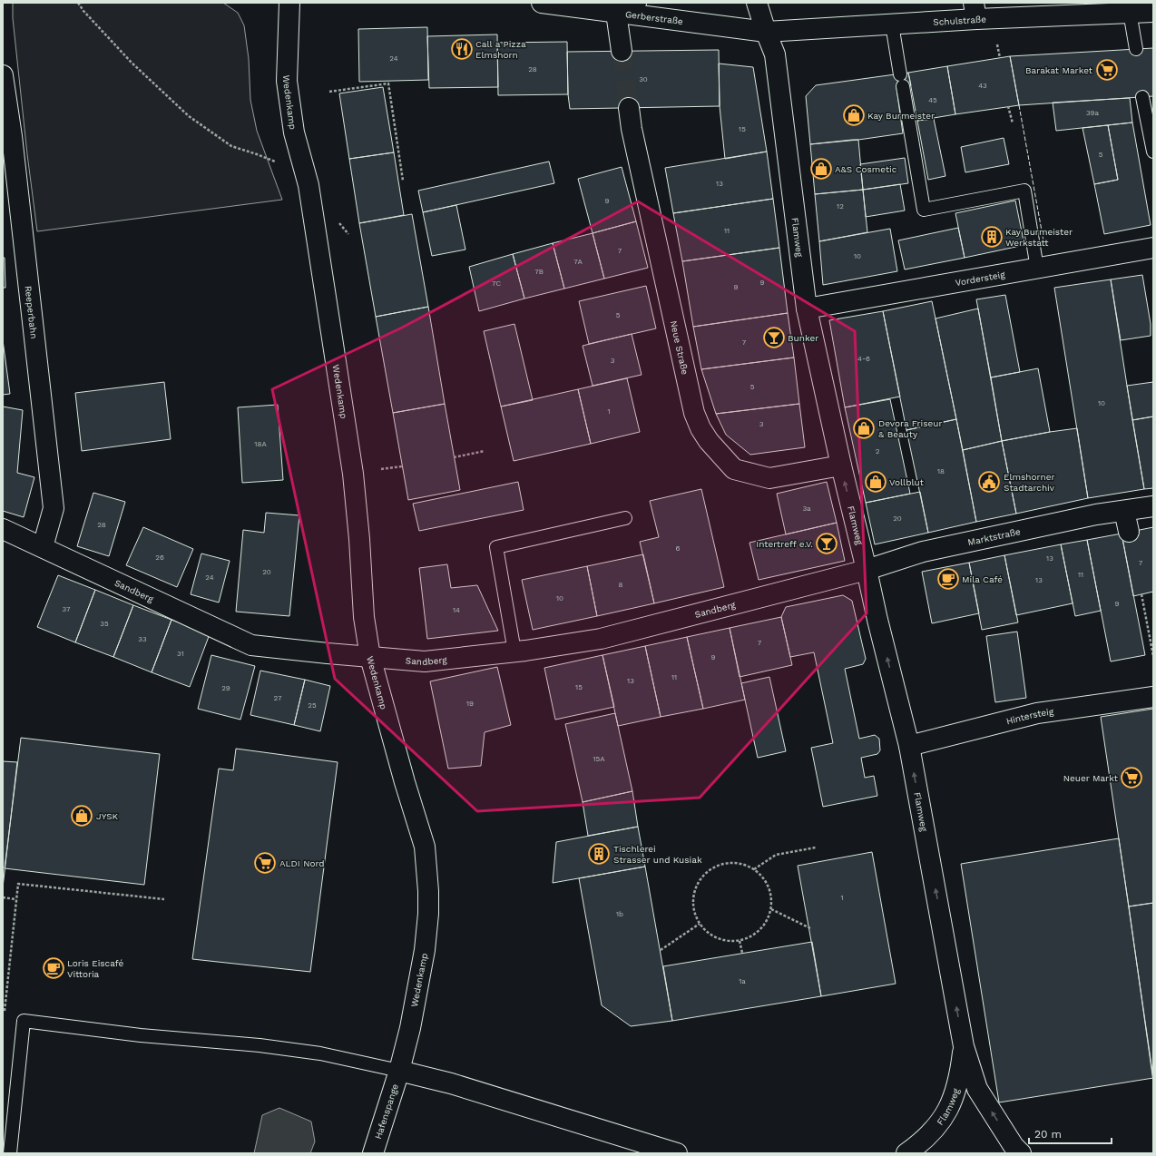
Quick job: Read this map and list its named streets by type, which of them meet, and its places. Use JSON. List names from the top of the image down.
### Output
{
  "streets": {
    "street": [
      "Gerberstraße",
      "Schulstraße",
      "Wedenkamp",
      "Flamweg",
      "Vordersteig",
      "Reeperbahn",
      "Neue Straße",
      "Marktstraße",
      "Sandberg",
      "Hintersteig",
      "Hafenspange"
    ]
  },
  "crossings": [
    ["Gerberstraße", "Schulstraße"],
    ["Gerberstraße", "Flamweg"],
    ["Schulstraße", "Flamweg"],
    ["Wedenkamp", "Sandberg"],
    ["Wedenkamp", "Hafenspange"],
    ["Flamweg", "Vordersteig"],
    ["Flamweg", "Neue Straße"],
    ["Flamweg", "Marktstraße"],
    ["Flamweg", "Sandberg"],
    ["Flamweg", "Hintersteig"],
    ["Reeperbahn", "Sandberg"],
    ["Marktstraße", "Sandberg"]
  ],
  "one_way": ["Flamweg"],
  "places": {
    "restaurant": ["Call a Pizza Elmshorn"],
    "supermarket": ["Barakat Market", "Neuer Markt", "ALDI Nord"],
    "shop": [
      "Kay Burmeister",
      "A&S Cosmetic",
      "Devora Friseur & Beauty",
      "Vollblut",
      "JYSK"
    ],
    "building": ["Kay Burmeister Werkstatt", "Tischlerei Strasser und Kusiak"],
    "bar": ["Bunker", "Intertreff e.V."],
    "public building": ["Elmshorner Stadtarchiv"],
    "cafe": ["Mila Café", "Loris Eiscafé Vittoria"]
  },
  "house_numbers": [
    "24",
    "28",
    "30",
    "43",
    "45",
    "39a",
    "15",
    "5",
    "13",
    "9",
    "12",
    "11",
    "7",
    "10",
    "7A",
    "7B",
    "9",
    "7C",
    "9",
    "5",
    "7",
    "4-6",
    "3",
    "5",
    "10",
    "1",
    "3",
    "18A",
    "2",
    "18",
    "3a",
    "20",
    "28",
    "6",
    "26",
    "13",
    "7",
    "20",
    "11",
    "24",
    "13",
    "8",
    "10",
    "9",
    "37",
    "14",
    "35",
    "33",
    "7",
    "31",
    "9",
    "11",
    "13",
    "15",
    "29",
    "27",
    "19",
    "25",
    "15A",
    "1",
    "1b",
    "1a"
  ],
  "scale_bar": "20 m"
}
